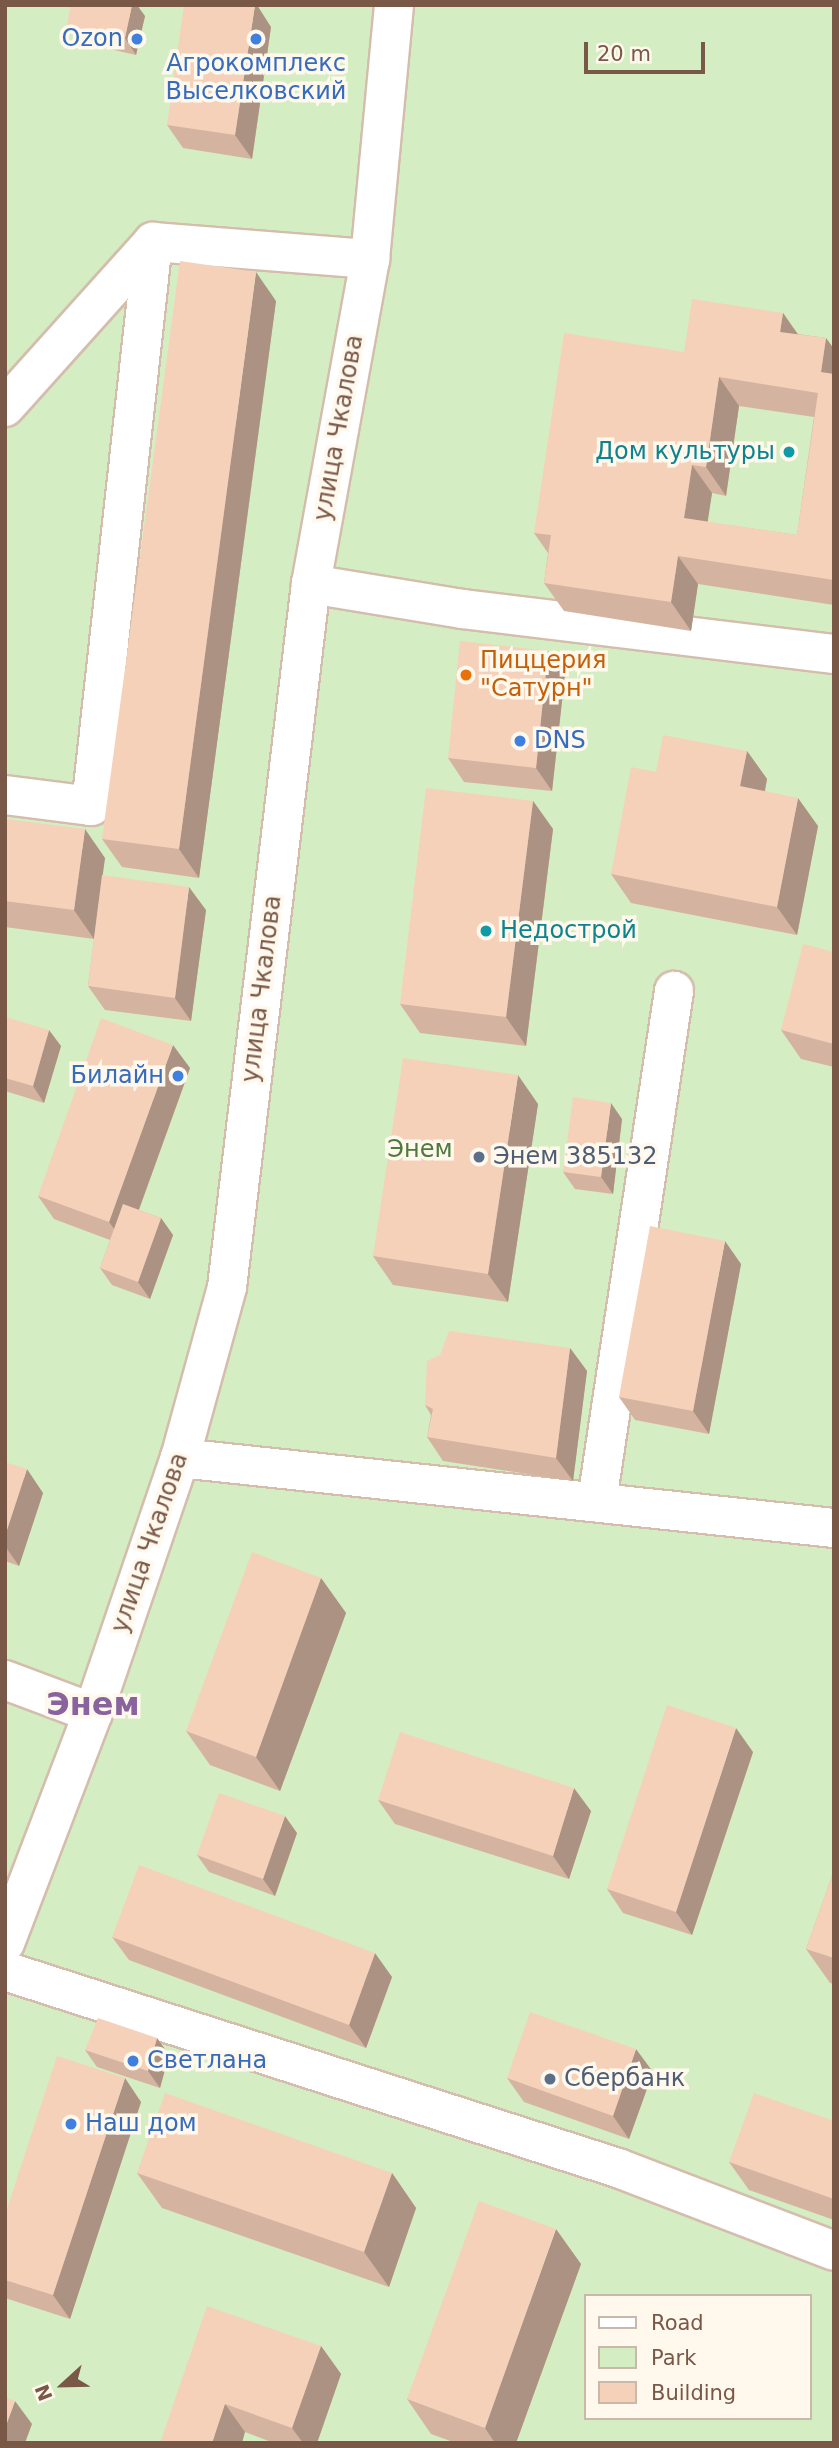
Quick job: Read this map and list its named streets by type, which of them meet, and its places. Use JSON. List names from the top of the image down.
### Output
{
  "streets": {
    "street": ["улица Чкалова"]
  },
  "districts": ["Энем"],
  "parks": ["Энем"],
  "places": [
    "Ozon",
    "Агрокомплекс Выселковский",
    "Дом культуры",
    "Пиццерия \"Сатурн\"",
    "DNS",
    "Недострой",
    "Билайн",
    "Энем 385132",
    "Светлана",
    "Сбербанк",
    "Наш дом"
  ],
  "legend": ["Road", "Park", "Building"],
  "scale_bar": "20 m",
  "north": "left"
}
